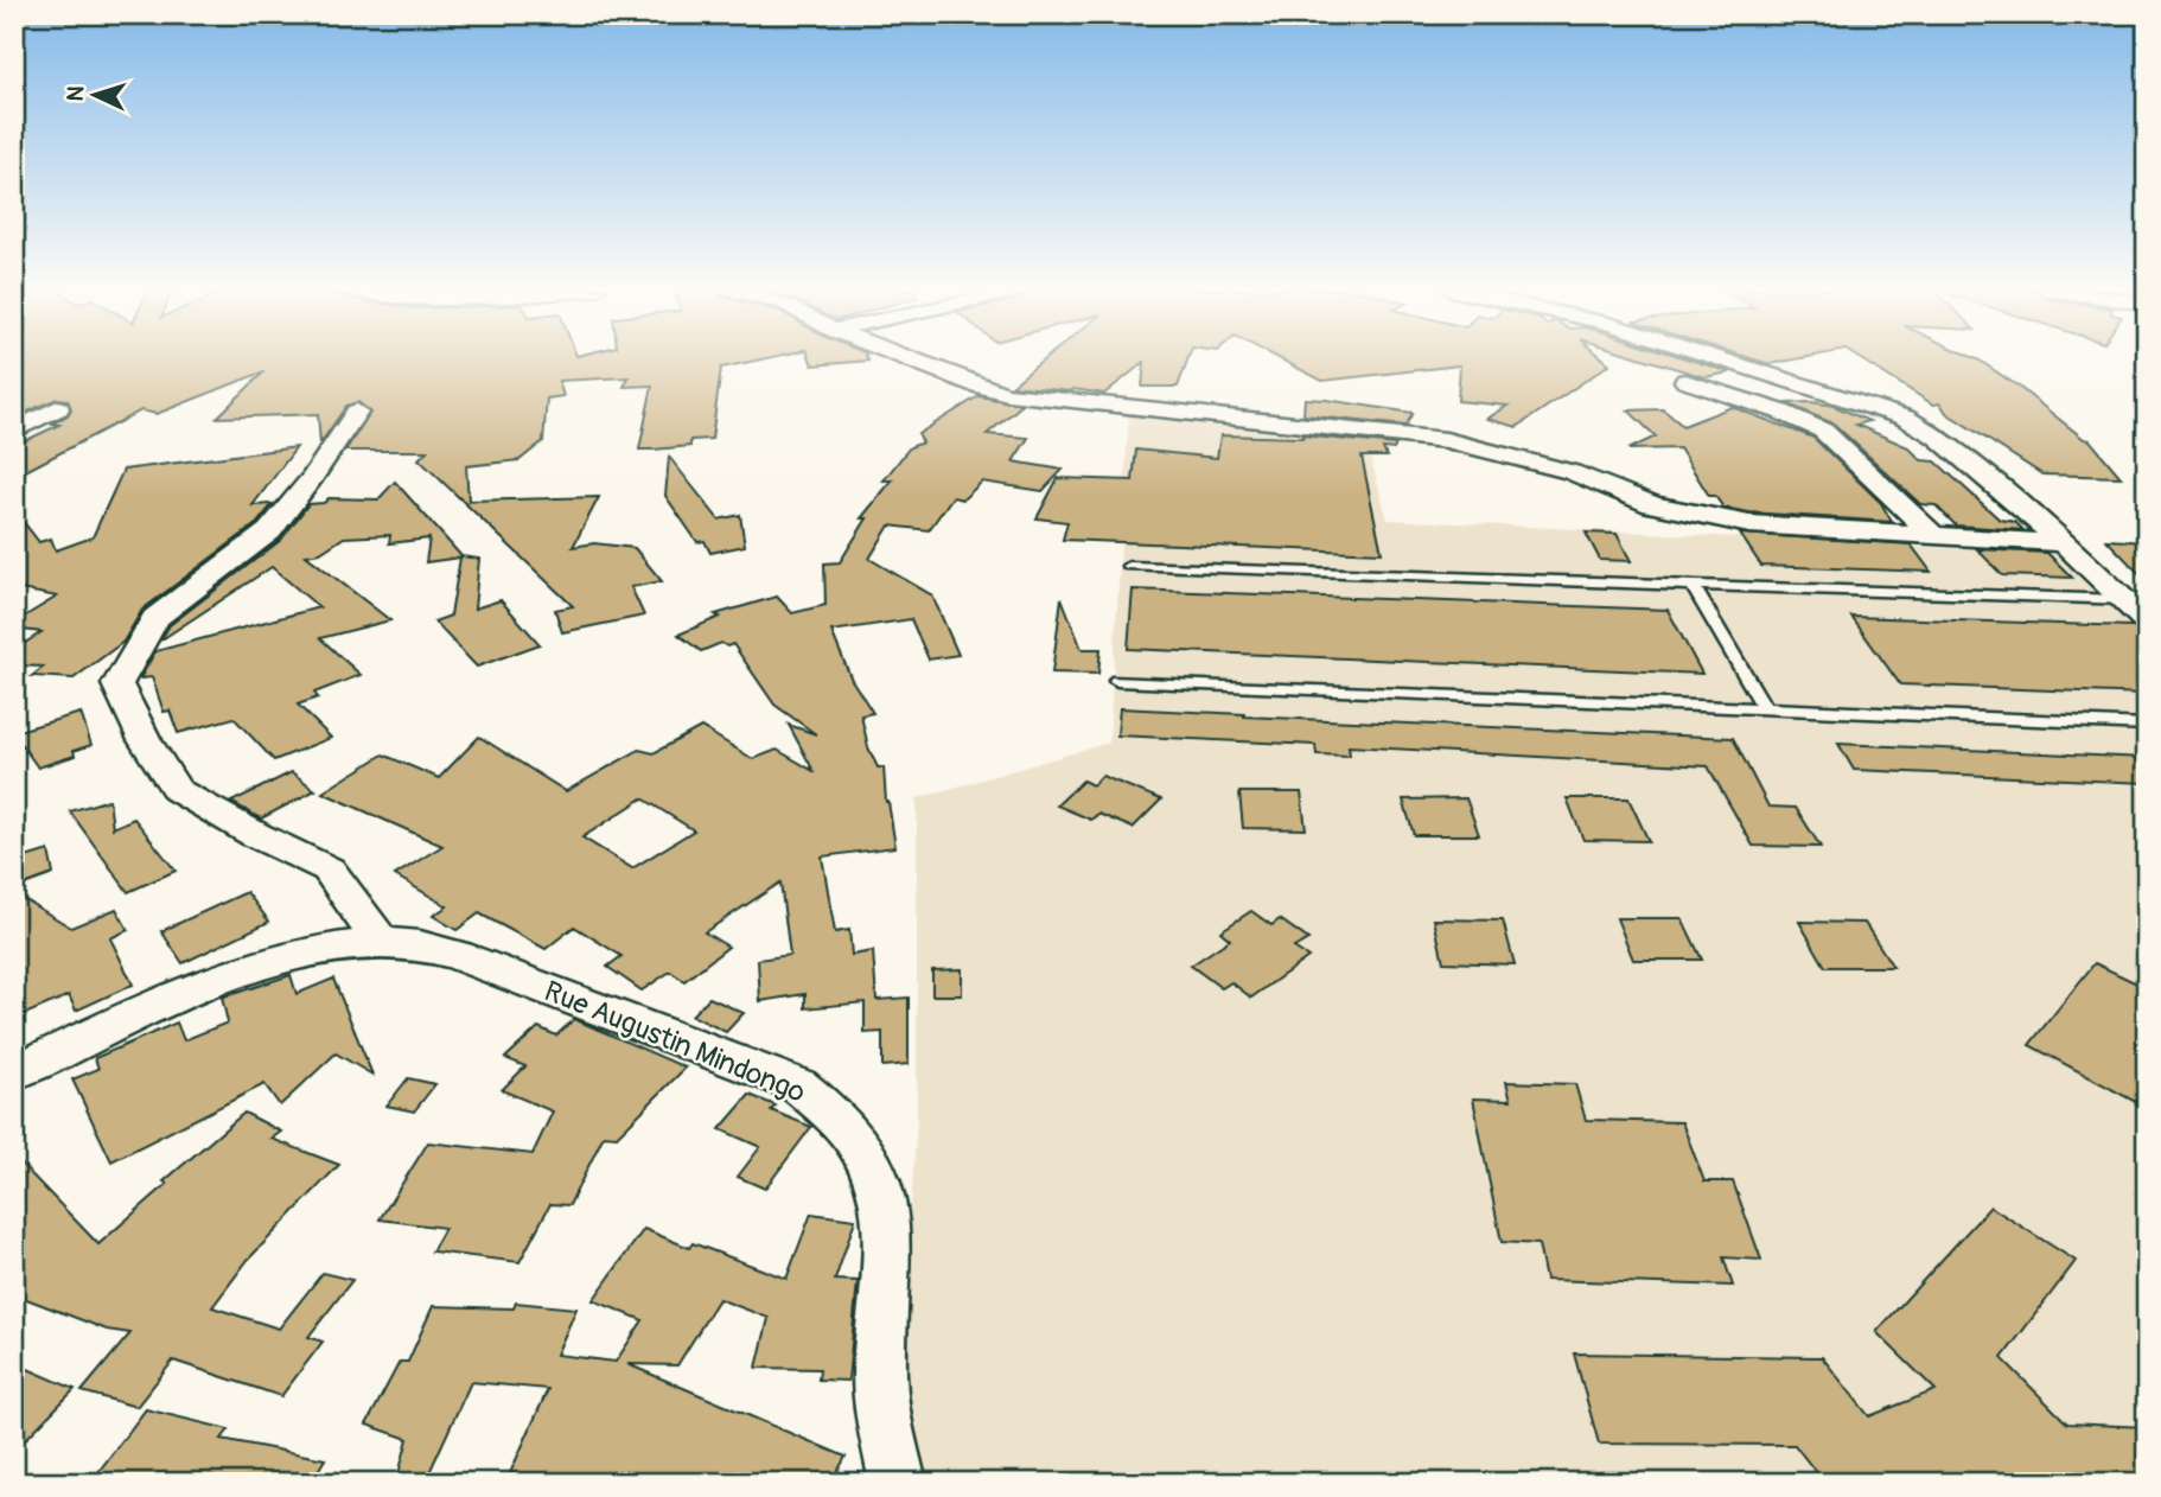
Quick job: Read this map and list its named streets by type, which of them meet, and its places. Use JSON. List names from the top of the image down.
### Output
{
  "streets": {
    "street": ["Rue Augustin Mindongo"]
  },
  "north": "left"
}
